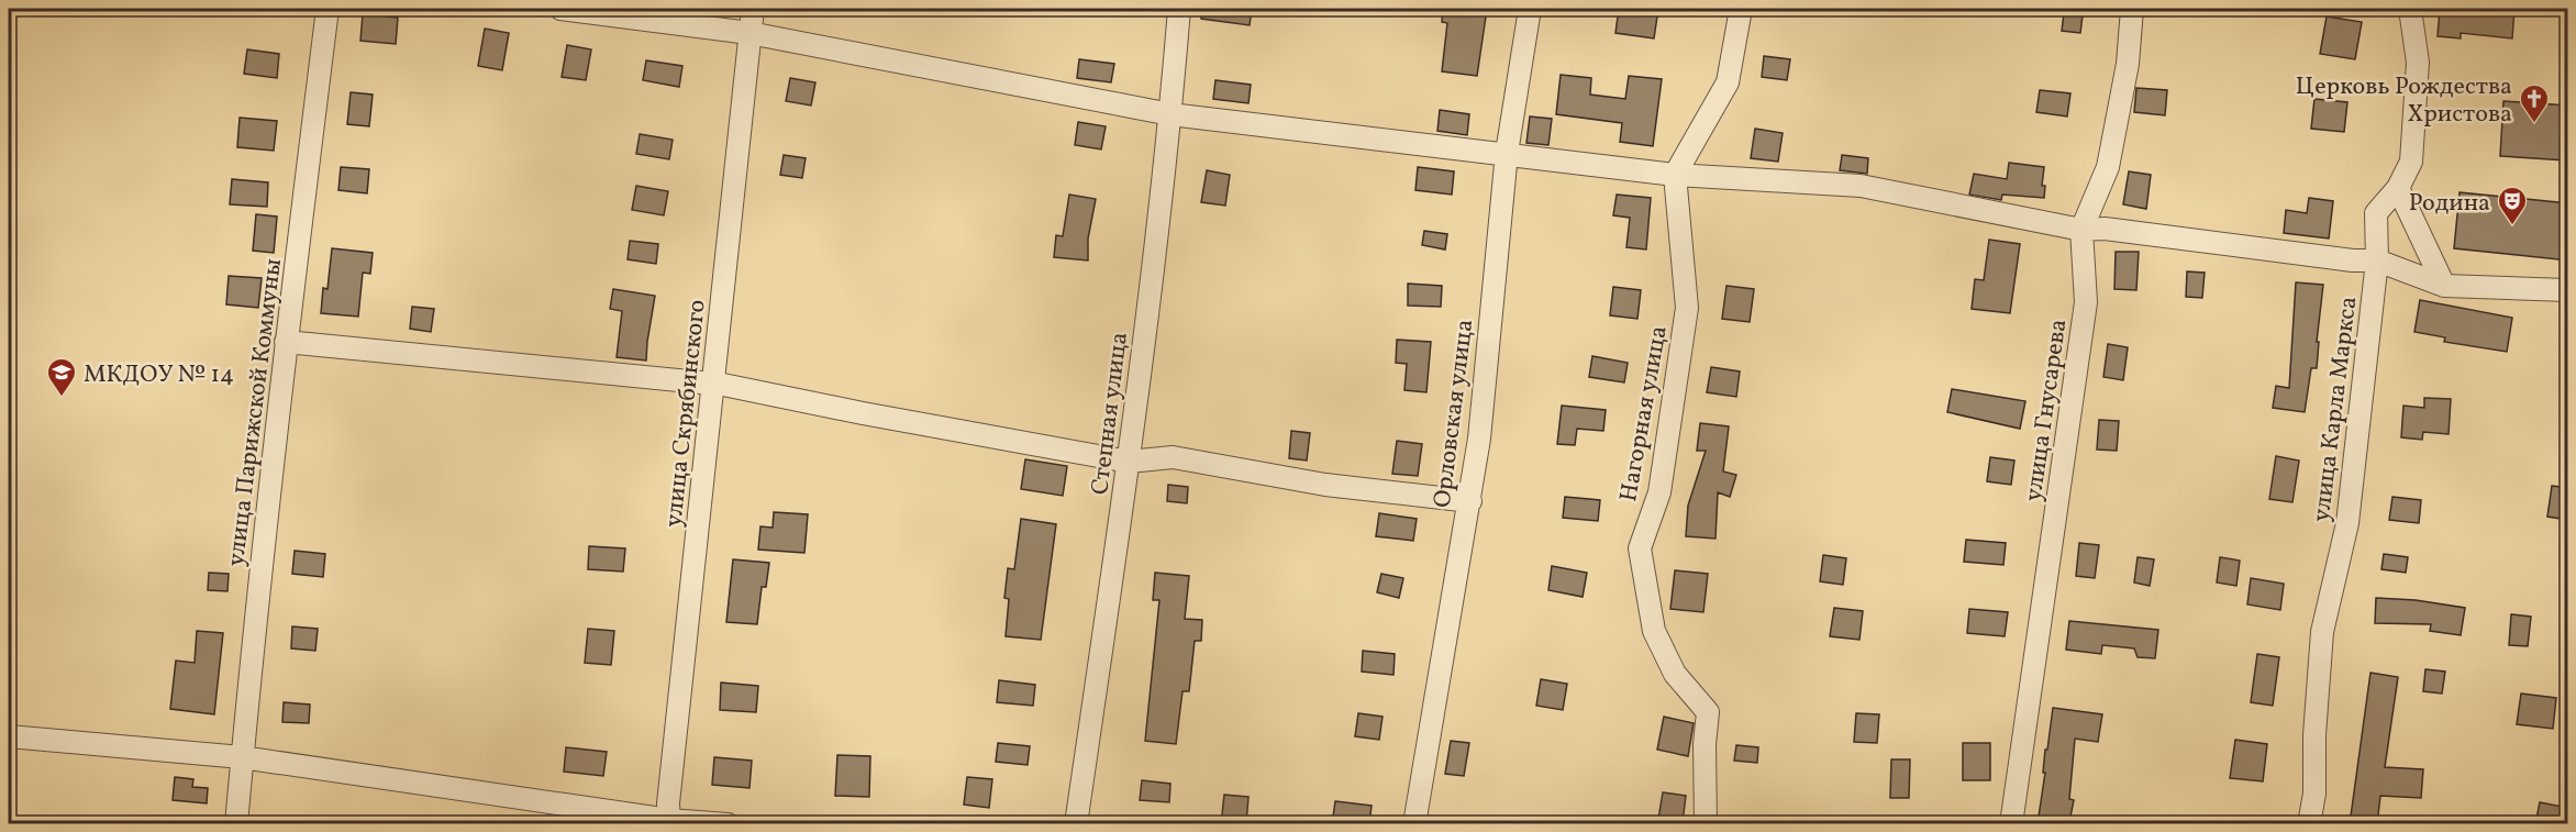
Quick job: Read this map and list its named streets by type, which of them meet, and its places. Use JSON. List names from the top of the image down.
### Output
{
  "streets": {
    "street": [
      "улица Карла Маркса",
      "улица Гнусарева",
      "улица Парижской Коммуны",
      "улица Скрябинского",
      "Степная улица",
      "Орловская улица",
      "Нагорная улица"
    ]
  },
  "places": {
    "church": ["Церковь Рождества Христова"],
    "theatre": ["Родина"],
    "school or university": ["МКДОУ № 14"]
  }
}
